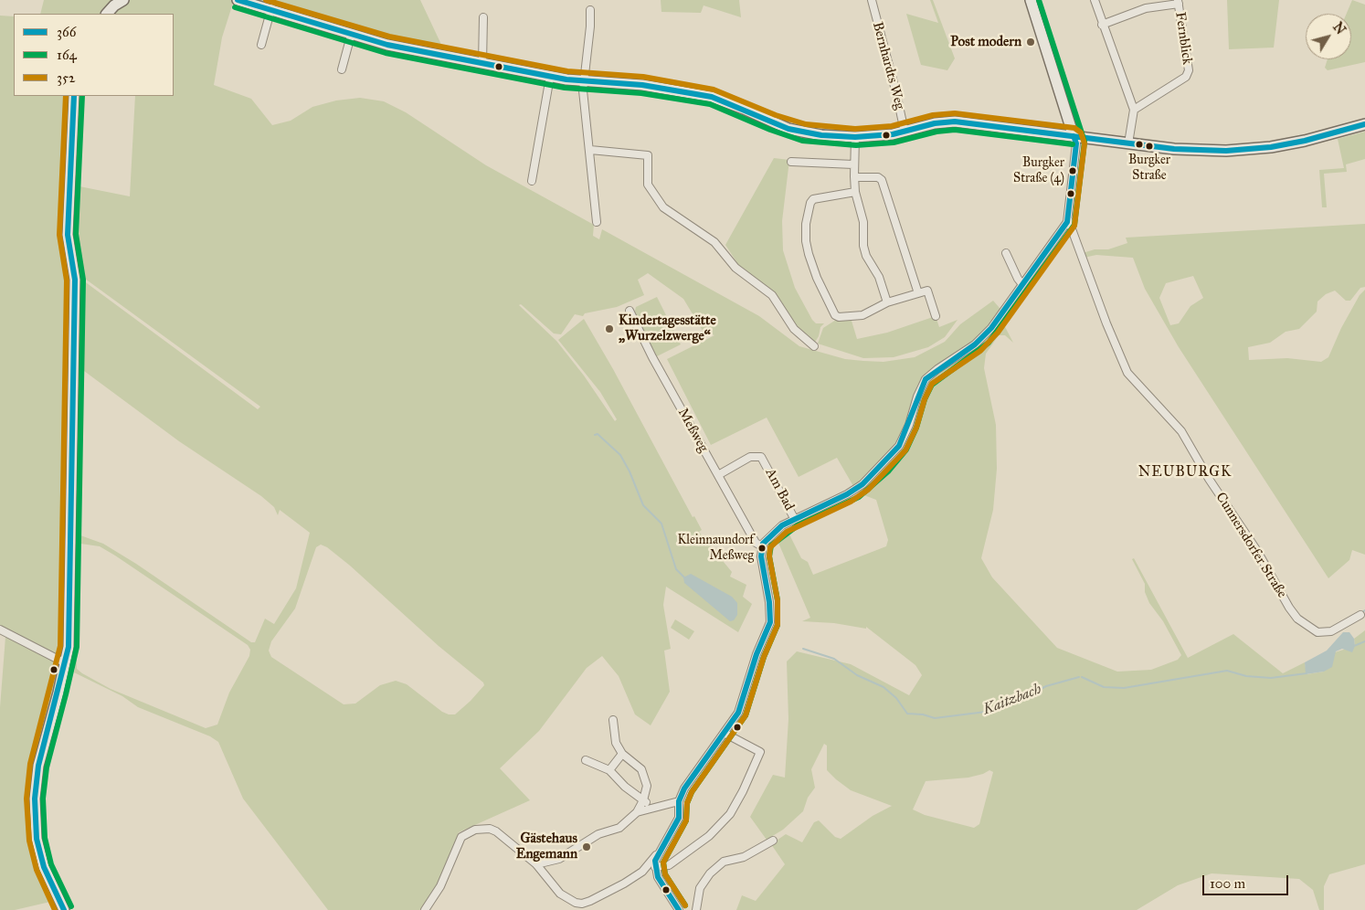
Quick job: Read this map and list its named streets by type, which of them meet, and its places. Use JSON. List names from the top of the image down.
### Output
{
  "streets": {
    "street": [
      "Fernblick",
      "Bernhardts Weg",
      "Meßweg",
      "Am Bad",
      "Cunnersdorfer Straße"
    ]
  },
  "crossings": [
    ["Meßweg", "Am Bad"]
  ],
  "districts": ["NEUBURGK"],
  "water": ["Kaitzbach"],
  "places": [
    "Post modern",
    "Burgker Straße",
    "Burgker Straße (4)",
    "Kindertagesstätte „Wurzelzwerge“",
    "Kleinnaundorf Meßweg",
    "Gästehaus Engemann"
  ],
  "lines": ["transit line 366", "transit line 164", "transit line 352"],
  "legend": ["366", "164", "352"],
  "scale_bar": "100 m",
  "north": "top right"
}
